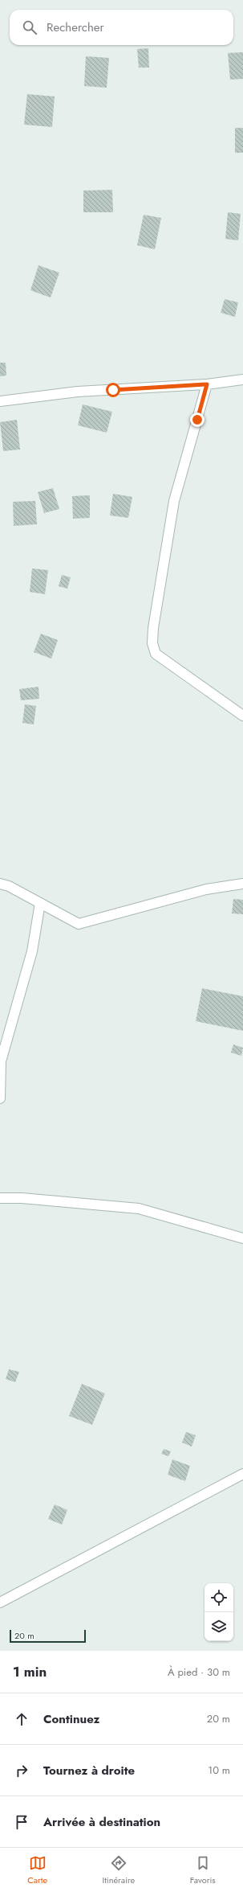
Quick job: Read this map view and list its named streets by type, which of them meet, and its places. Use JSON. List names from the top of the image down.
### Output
{
  "scale_bar": "20 m",
  "page": {
    "search": "Rechercher",
    "scale": "20 m",
    "heading": ["1 min", "À pied · 30 m"],
    "list": [
      ["Continuez", "20 m"],
      ["Tournez à droite", "10 m"],
      "Arrivée à destination"
    ],
    "nav": ["Carte", "Itinéraire", "Favoris"]
  }
}
